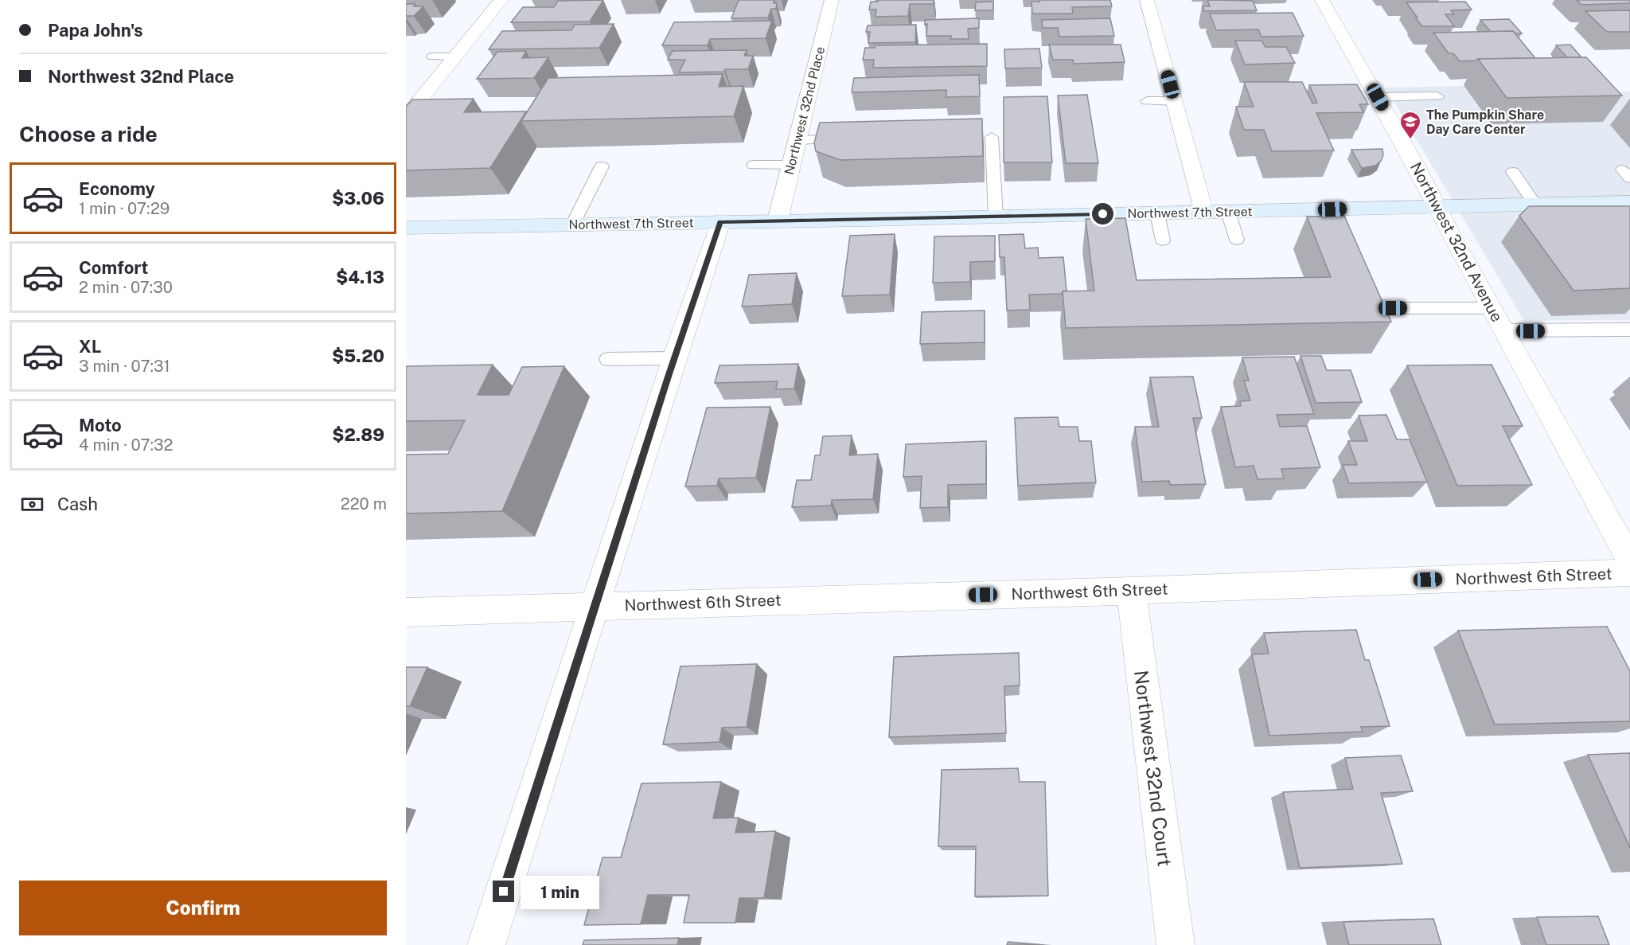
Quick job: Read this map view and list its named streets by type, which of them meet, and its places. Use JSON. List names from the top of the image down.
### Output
{
  "streets": {
    "main road": ["Northwest 7th Street"],
    "street": [
      "Northwest 32nd Place",
      "Northwest 32nd Avenue",
      "Northwest 6th Street",
      "Northwest 32nd Court"
    ]
  },
  "crossings": [
    ["Northwest 32nd Place", "Northwest 7th Street"],
    ["Northwest 7th Street", "Northwest 32nd Avenue"],
    ["Northwest 6th Street", "Northwest 32nd Court"]
  ],
  "places": {
    "school or university": ["The Pumpkin Share Day Care Center"]
  },
  "page": {
    "banner": ["Papa John's", "Northwest 32nd Place"],
    "heading": "Choose a ride",
    "list": [
      {
        "name": "Economy",
        "note": "1 min · 07:29",
        "value": "$3.06"
      },
      {
        "name": "Comfort",
        "note": "2 min · 07:30",
        "value": "$4.13"
      },
      {
        "name": "XL",
        "note": "3 min · 07:31",
        "value": "$5.20"
      },
      {
        "name": "Moto",
        "note": "4 min · 07:32",
        "value": "$2.89"
      }
    ],
    "pay": ["Cash", "220 m"],
    "buttons": "Confirm",
    "bubble": "1 min"
  }
}
